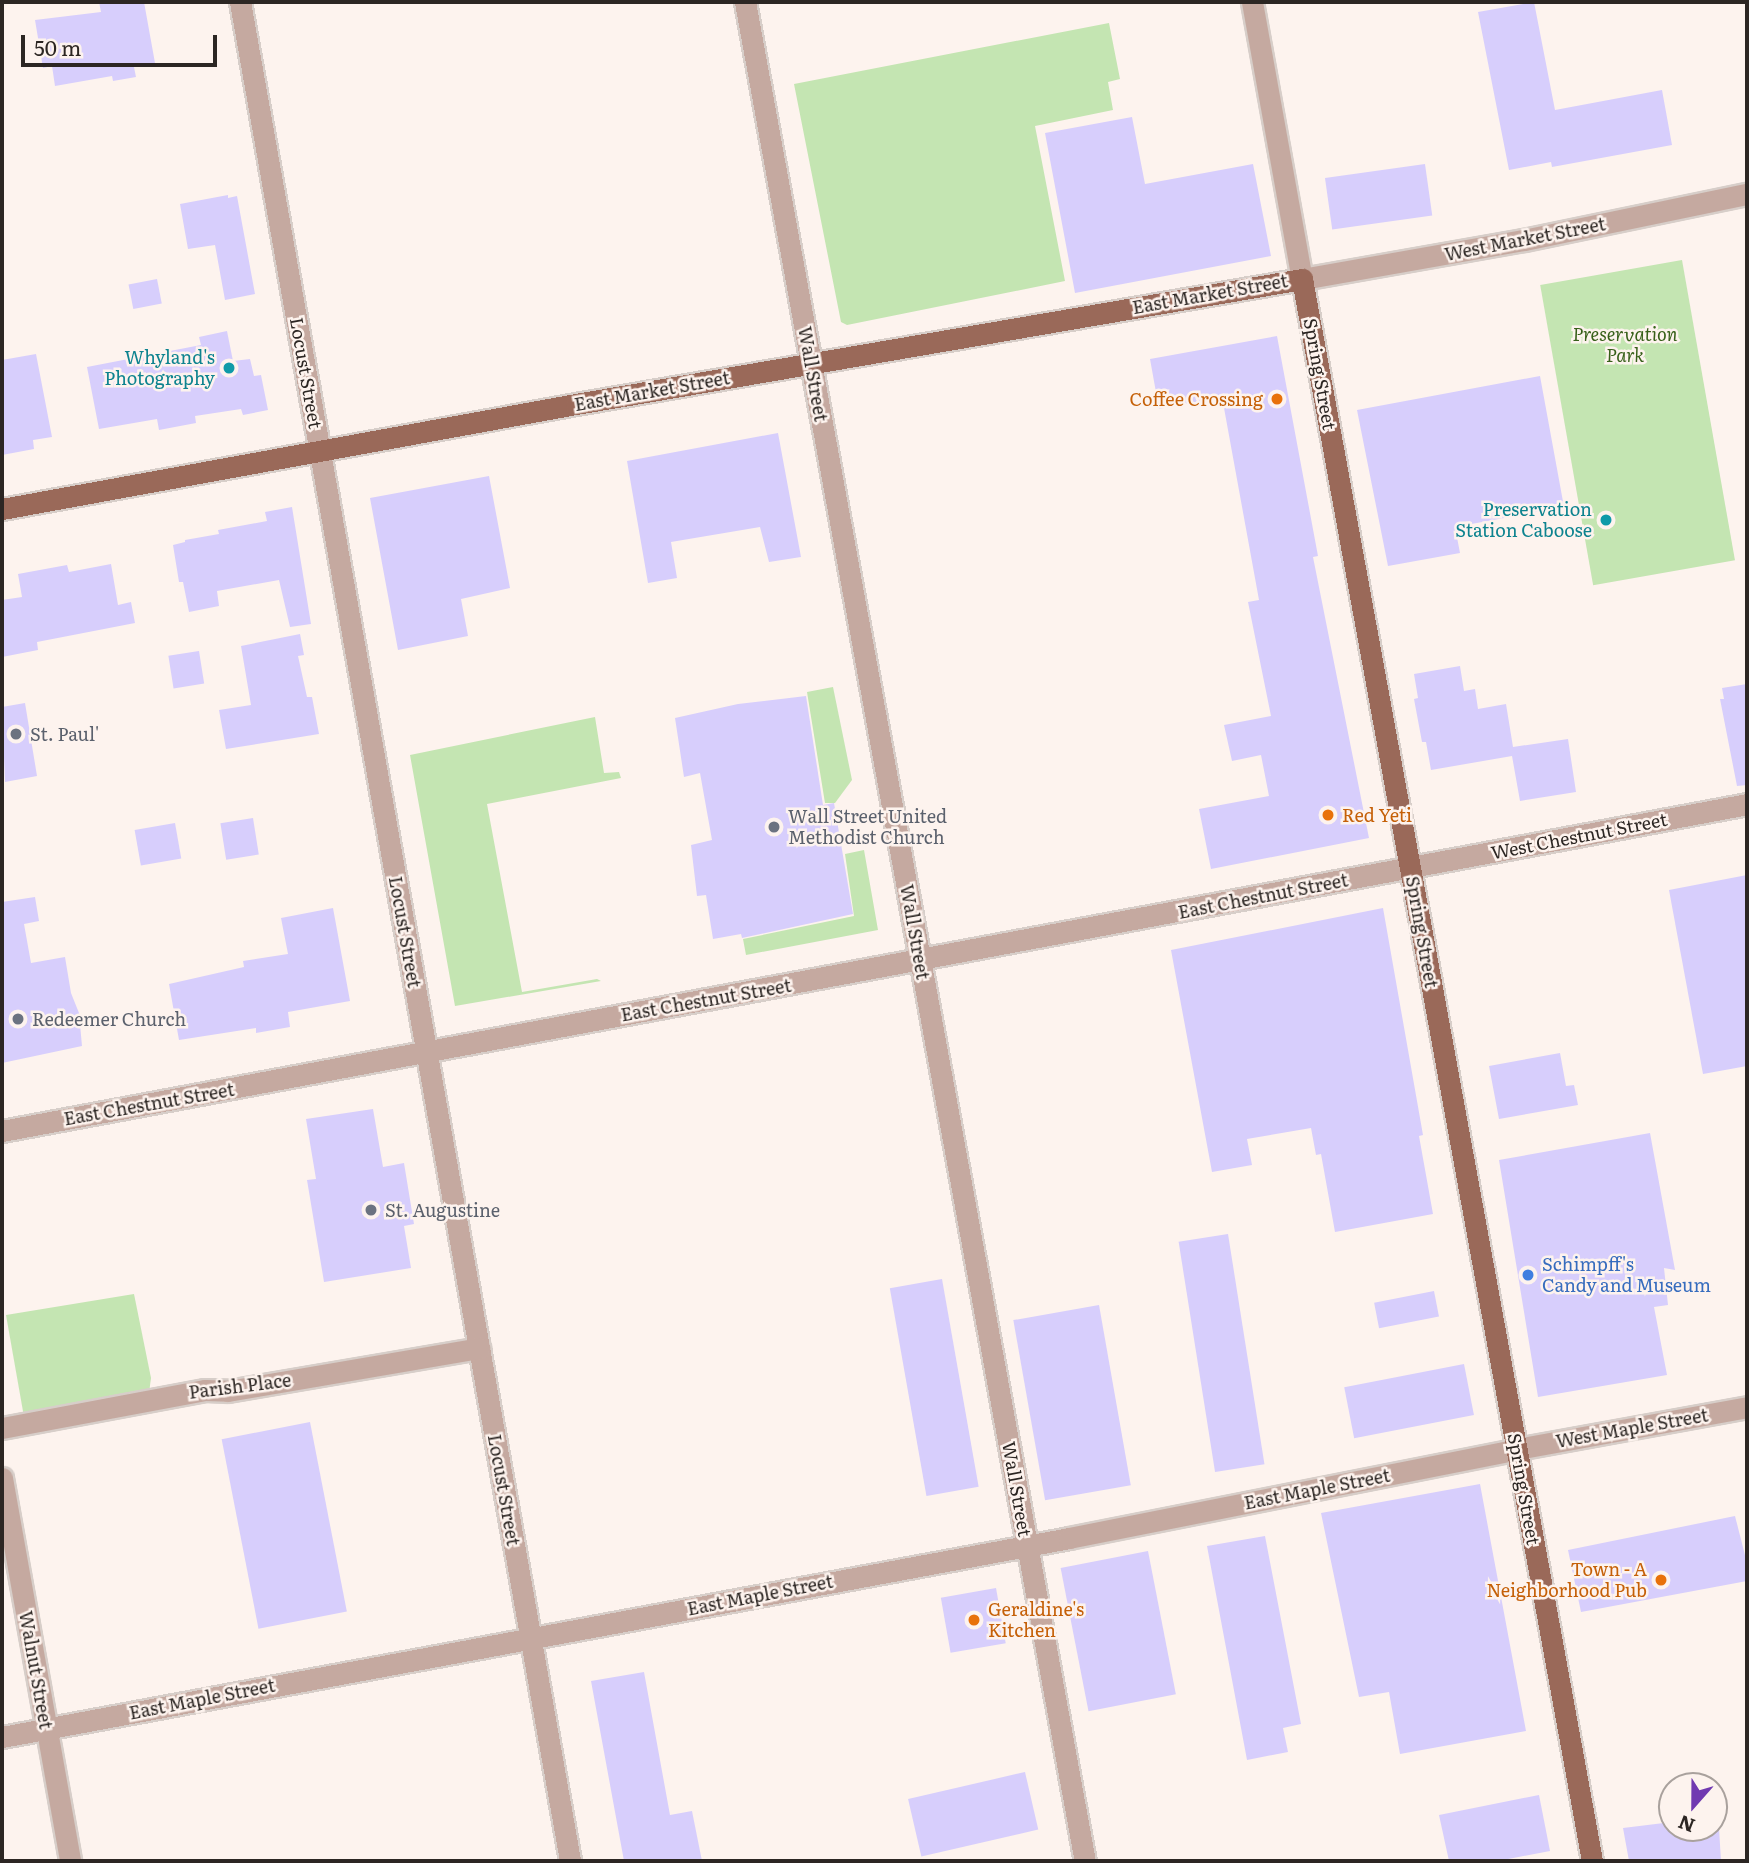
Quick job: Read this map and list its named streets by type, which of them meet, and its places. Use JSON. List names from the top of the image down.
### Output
{
  "streets": {
    "main road": ["East Market Street", "Spring Street"],
    "street": [
      "West Market Street",
      "Locust Street",
      "Wall Street",
      "West Chestnut Street",
      "East Chestnut Street",
      "Parish Place",
      "West Maple Street",
      "East Maple Street",
      "Walnut Street"
    ]
  },
  "crossings": [
    ["West Market Street", "East Market Street"],
    ["West Market Street", "Spring Street"],
    ["East Market Street", "Locust Street"],
    ["East Market Street", "Wall Street"],
    ["East Market Street", "Spring Street"],
    ["Locust Street", "East Chestnut Street"],
    ["Locust Street", "Parish Place"],
    ["Locust Street", "East Maple Street"],
    ["Wall Street", "East Chestnut Street"],
    ["Wall Street", "East Maple Street"],
    ["Spring Street", "West Chestnut Street"],
    ["Spring Street", "East Chestnut Street"],
    ["Spring Street", "West Maple Street"],
    ["Spring Street", "East Maple Street"],
    ["West Chestnut Street", "East Chestnut Street"],
    ["West Maple Street", "East Maple Street"],
    ["East Maple Street", "Walnut Street"]
  ],
  "parks": ["Preservation Park"],
  "places": [
    "Whyland's Photography",
    "Coffee Crossing",
    "Preservation Station Caboose",
    "St. Paul'",
    "Red Yeti",
    "Wall Street United Methodist Church",
    "Redeemer Church",
    "St. Augustine",
    "Schimpff's Candy and Museum",
    "Town - A Neighborhood Pub",
    "Geraldine's Kitchen"
  ],
  "scale_bar": "50 m",
  "north": "bottom"
}
